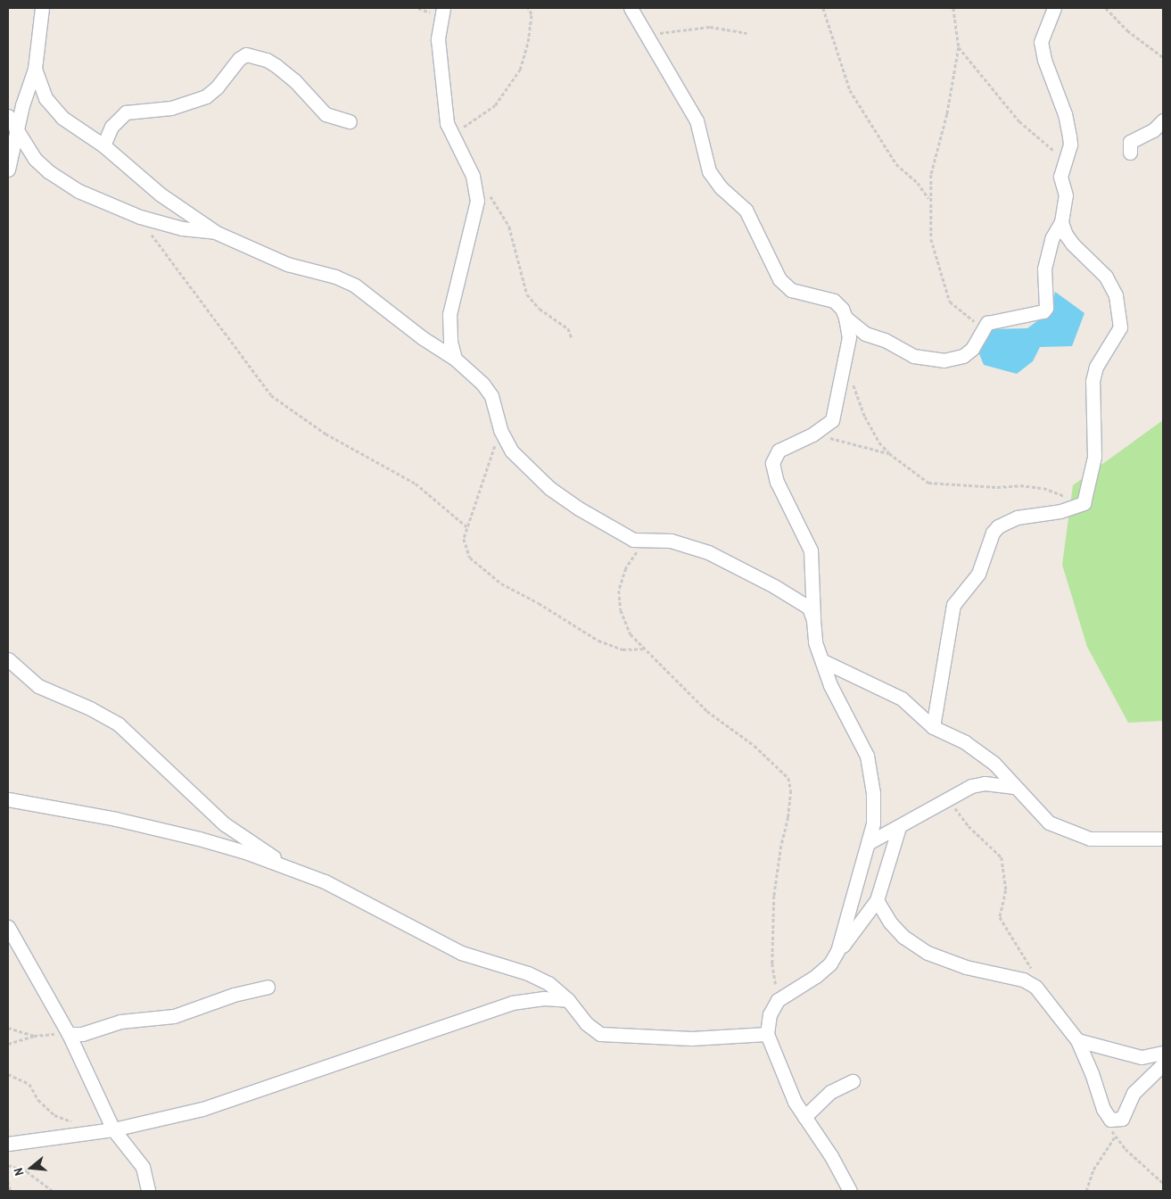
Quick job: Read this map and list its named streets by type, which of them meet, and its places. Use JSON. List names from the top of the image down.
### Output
{
  "north": "left"
}
